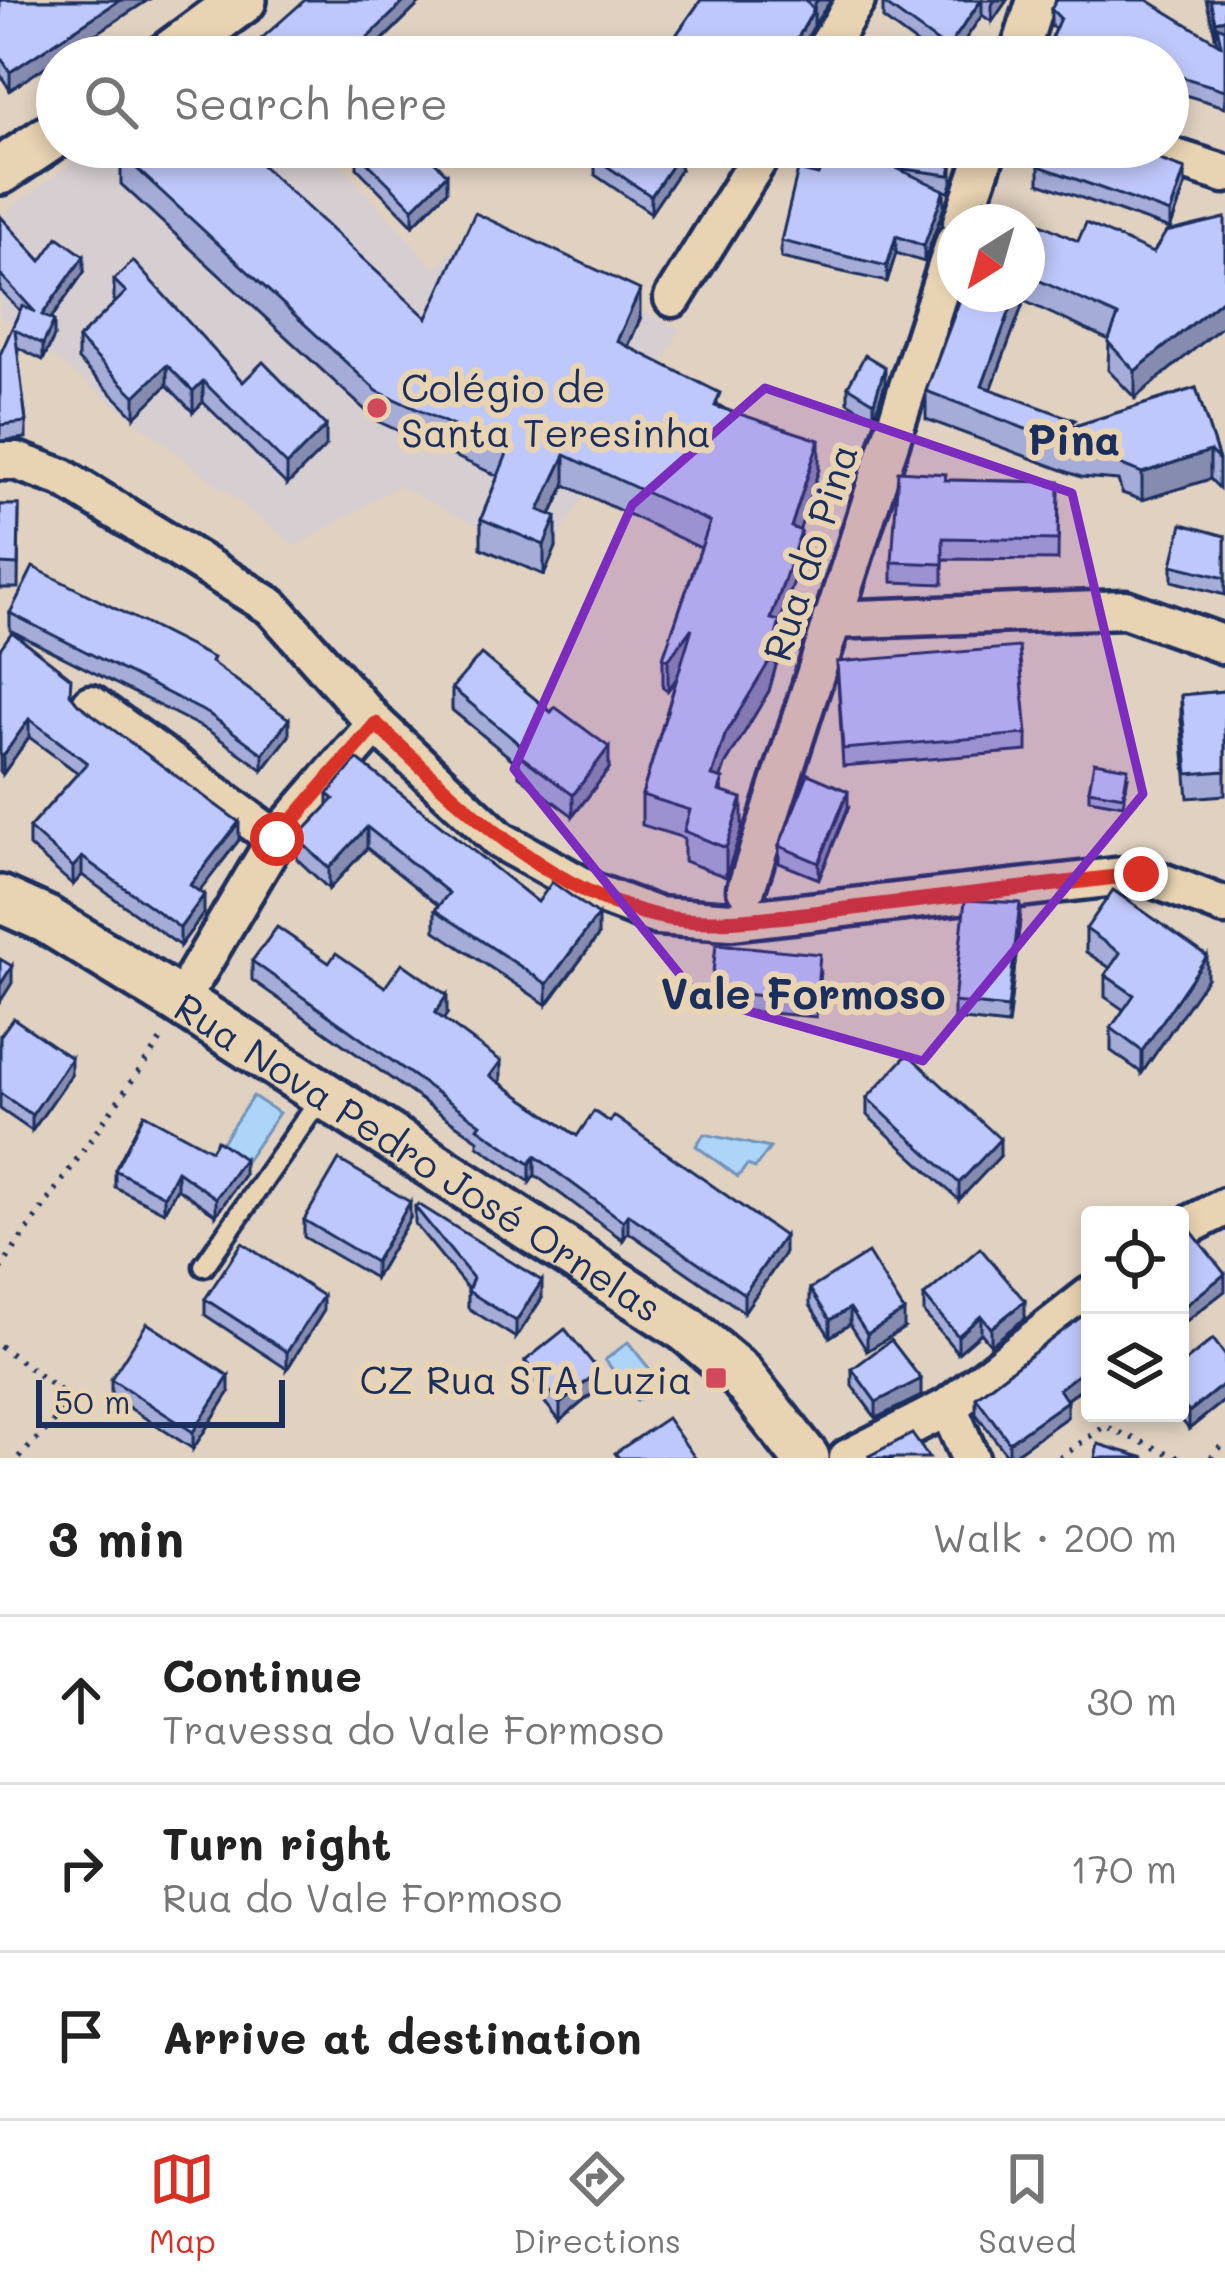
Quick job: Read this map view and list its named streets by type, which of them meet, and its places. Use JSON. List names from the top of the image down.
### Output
{
  "streets": {
    "street": ["Rua do Pina", "Rua Nova Pedro José Ornelas"]
  },
  "districts": ["Pina", "Vale Formoso"],
  "places": {
    "other": ["Colégio de Santa Teresinha"],
    "transit": ["CZ Rua STA Luzia"]
  },
  "scale_bar": "50 m",
  "north": "bottom left",
  "page": {
    "search": "Search here",
    "scale": "50 m",
    "heading": ["3 min", "Walk · 200 m"],
    "list": [
      ["Continue", "Travessa do Vale Formoso", "30 m"],
      ["Turn right", "Rua do Vale Formoso", "170 m"],
      "Arrive at destination"
    ],
    "nav": ["Map", "Directions", "Saved"]
  }
}
